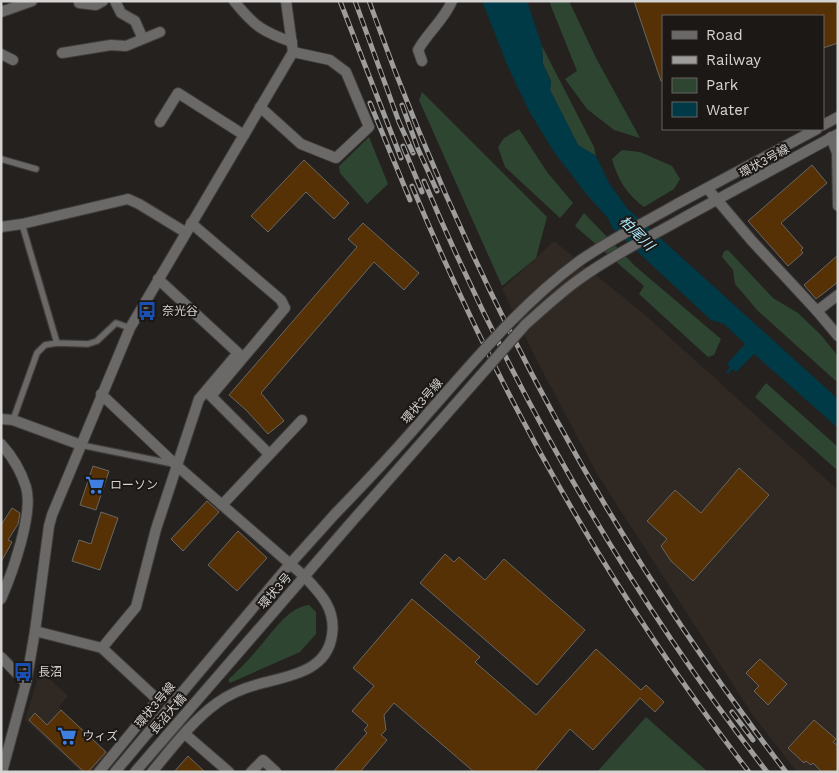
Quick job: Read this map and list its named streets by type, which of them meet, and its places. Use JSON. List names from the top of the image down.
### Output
{
  "streets": {
    "street": ["環状3号線", "環状3号", "長沼大橋"]
  },
  "crossings": [
    ["環状3号線", "環状3号"],
    ["環状3号", "長沼大橋"]
  ],
  "water": ["柏尾川"],
  "places": {
    "bus stop": ["奈光谷", "長沼"],
    "supermarket": ["ローソン", "ウィズ"]
  },
  "legend": [
    "Road",
    "Railway",
    "Park",
    "Water"
  ]
}
